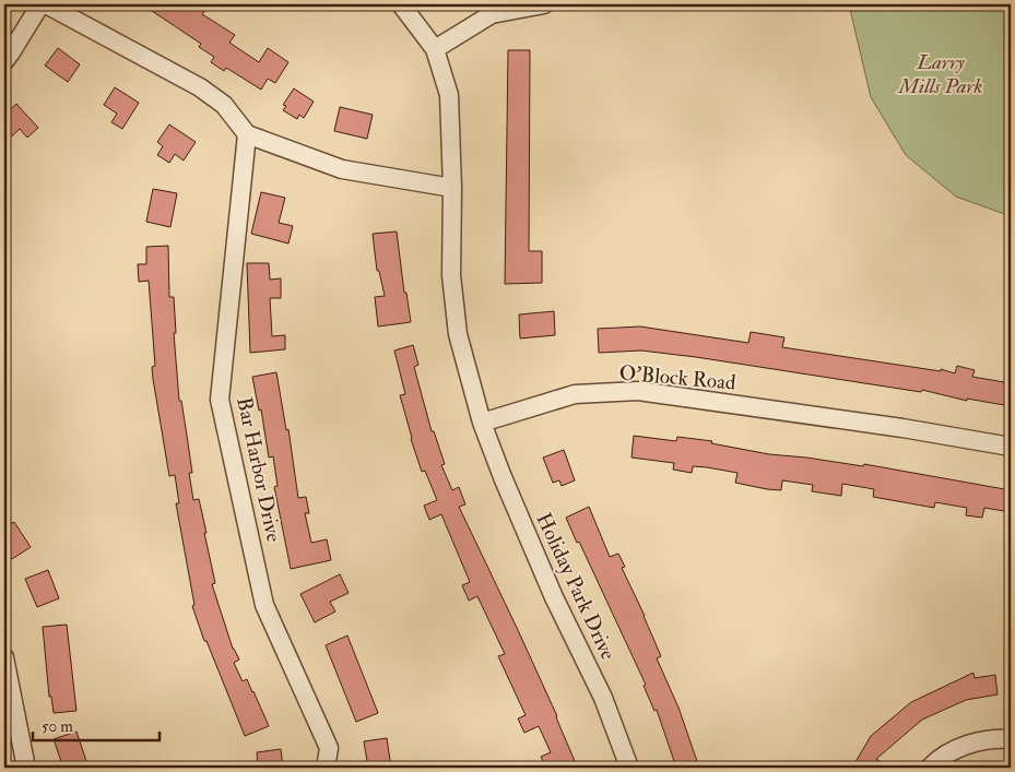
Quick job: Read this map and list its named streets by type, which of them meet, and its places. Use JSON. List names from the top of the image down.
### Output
{
  "streets": {
    "street": ["O'Block Road", "Bar Harbor Drive", "Holiday Park Drive"]
  },
  "crossings": [
    ["O'Block Road", "Holiday Park Drive"]
  ],
  "parks": ["Larry Mills Park"],
  "scale_bar": "50 m"
}
